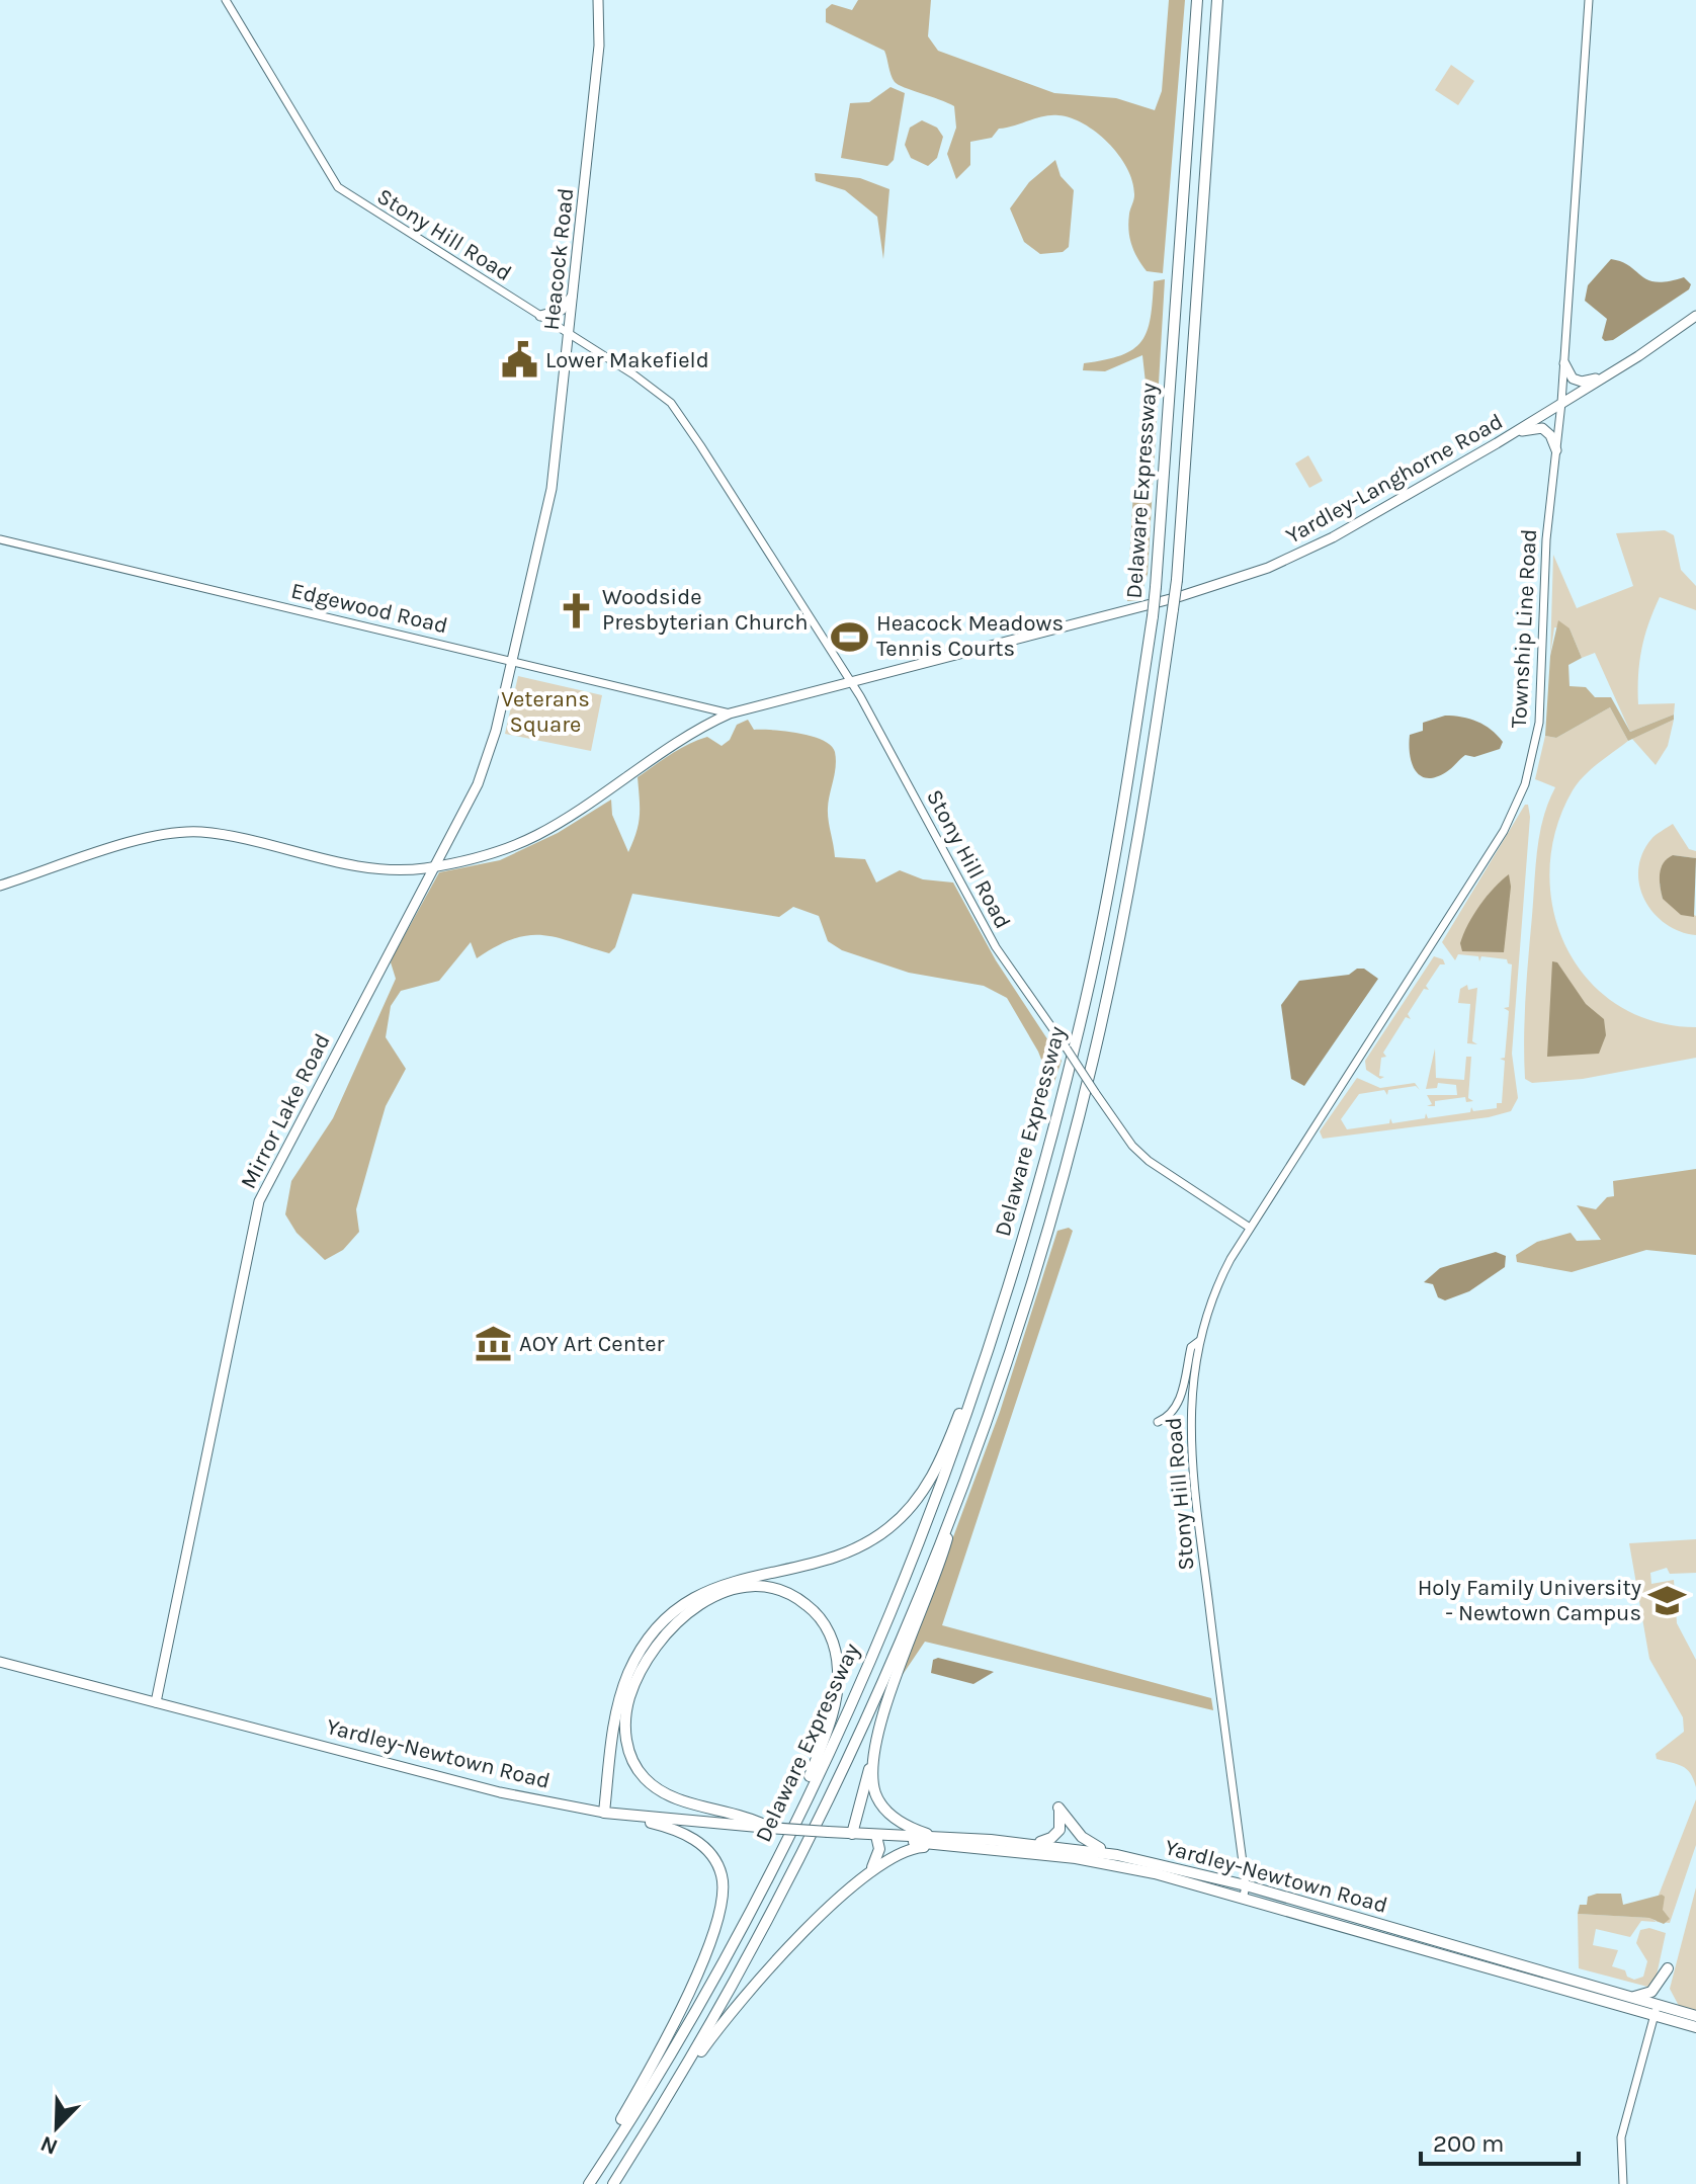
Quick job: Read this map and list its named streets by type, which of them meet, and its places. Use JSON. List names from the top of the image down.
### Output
{
  "streets": {
    "highway": ["Delaware Expressway", "Yardley-Newtown Road"],
    "main road": ["Heacock Road", "Yardley-Langhorne Road", "Mirror Lake Road"],
    "street": ["Stony Hill Road", "Edgewood Road", "Township Line Road"]
  },
  "crossings": [
    ["Stony Hill Road", "Heacock Road"],
    ["Stony Hill Road", "Yardley-Langhorne Road"],
    ["Stony Hill Road", "Township Line Road"],
    ["Stony Hill Road", "Yardley-Newtown Road"],
    ["Heacock Road", "Edgewood Road"],
    ["Heacock Road", "Mirror Lake Road"],
    ["Yardley-Langhorne Road", "Edgewood Road"],
    ["Yardley-Langhorne Road", "Township Line Road"],
    ["Yardley-Langhorne Road", "Mirror Lake Road"],
    ["Edgewood Road", "Mirror Lake Road"],
    ["Mirror Lake Road", "Yardley-Newtown Road"]
  ],
  "parks": ["Veterans Square"],
  "places": {
    "public building": ["Lower Makefield"],
    "church": ["Woodside Presbyterian Church"],
    "sports": ["Heacock Meadows Tennis Courts"],
    "museum": ["AOY Art Center"],
    "school or university": ["Holy Family University - Newtown Campus"]
  },
  "scale_bar": "200 m",
  "north": "bottom left"
}
